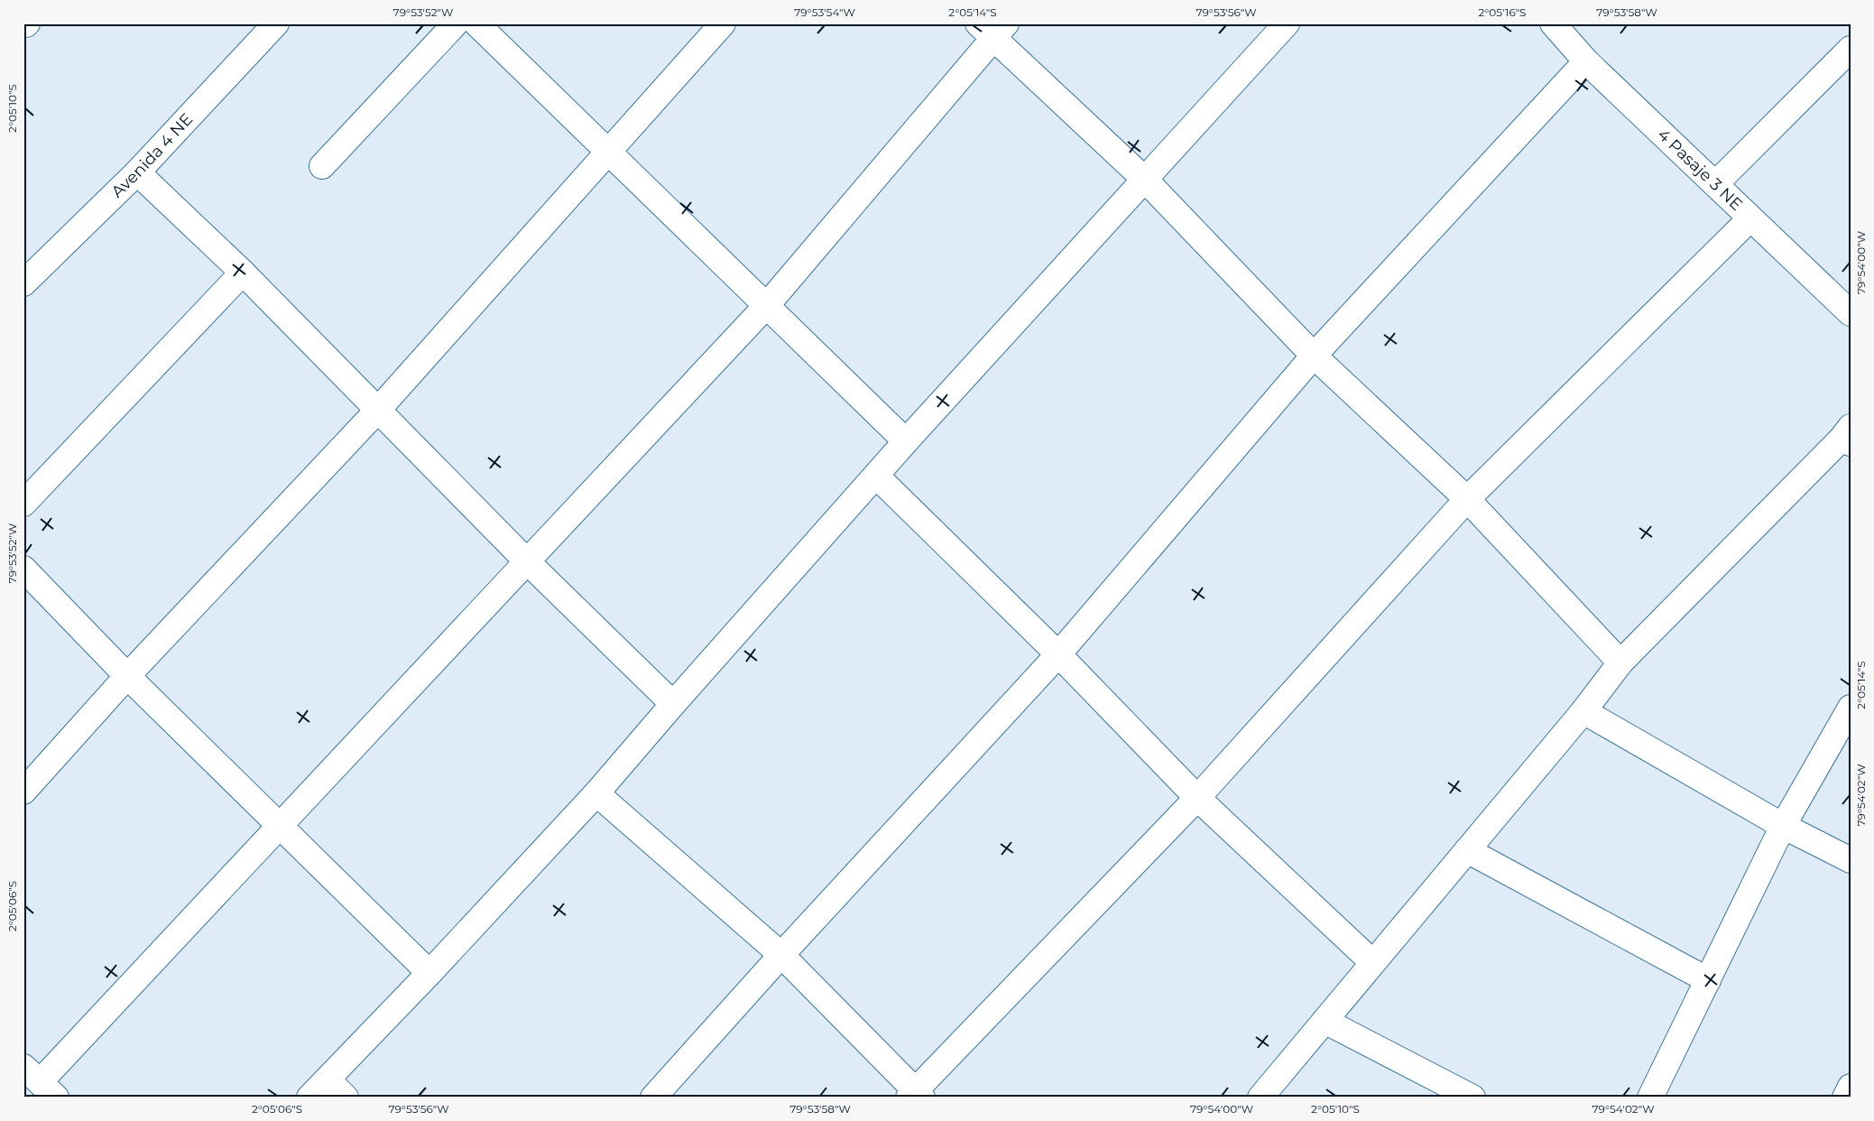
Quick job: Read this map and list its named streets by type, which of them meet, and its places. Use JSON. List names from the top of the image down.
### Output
{
  "streets": {
    "street": ["Avenida 4 NE", "4 Pasaje 3 NE"]
  },
  "coordinates": [
    "79°53'52\"W",
    "79°53'54\"W",
    "2°05'14\"S",
    "79°53'56\"W",
    "2°05'16\"S",
    "79°53'58\"W",
    "2°05'10\"S",
    "79°54'00\"W",
    "79°54'02\"W",
    "2°05'06\"S"
  ]
}
